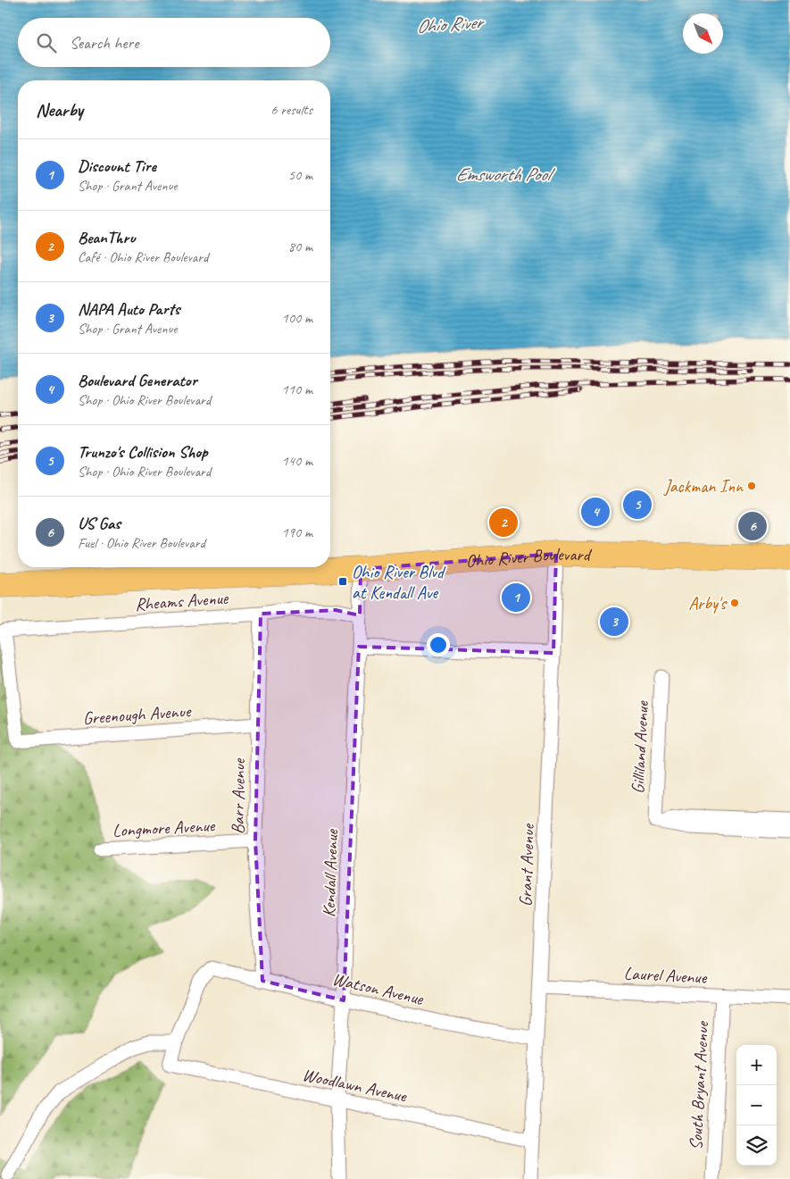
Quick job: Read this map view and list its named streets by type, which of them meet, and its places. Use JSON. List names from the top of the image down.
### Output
{
  "streets": {
    "highway": ["Ohio River Boulevard"],
    "street": [
      "Rheams Avenue",
      "Greenough Avenue",
      "Gilliland Avenue",
      "Barr Avenue",
      "Longmore Avenue",
      "Grant Avenue",
      "Kendall Avenue",
      "Laurel Avenue",
      "Watson Avenue",
      "Woodlawn Avenue",
      "South Bryant Avenue"
    ]
  },
  "crossings": [
    ["Ohio River Boulevard", "Grant Avenue"],
    ["Ohio River Boulevard", "Kendall Avenue"],
    ["Rheams Avenue", "Greenough Avenue"],
    ["Rheams Avenue", "Barr Avenue"],
    ["Rheams Avenue", "Kendall Avenue"],
    ["Greenough Avenue", "Barr Avenue"],
    ["Barr Avenue", "Longmore Avenue"],
    ["Barr Avenue", "Watson Avenue"],
    ["Grant Avenue", "Laurel Avenue"],
    ["Grant Avenue", "Watson Avenue"],
    ["Grant Avenue", "Woodlawn Avenue"],
    ["Kendall Avenue", "Watson Avenue"],
    ["Kendall Avenue", "Woodlawn Avenue"],
    ["Laurel Avenue", "South Bryant Avenue"],
    ["Watson Avenue", "Woodlawn Avenue"]
  ],
  "water": ["Ohio River", "Emsworth Pool"],
  "places": {
    "other": ["Jackman Inn", "Arby's"],
    "transit": ["Ohio River Blvd at Kendall Ave"]
  },
  "north": "bottom right",
  "page": {
    "search": "Search here",
    "heading": ["Nearby", "6 results"],
    "list": [
      {
        "mark": "1",
        "name": "Discount Tire",
        "note": "Shop · Grant Avenue",
        "value": "50 m"
      },
      {
        "mark": "2",
        "name": "BeanThru",
        "note": "Café · Ohio River Boulevard",
        "value": "80 m"
      },
      {
        "mark": "3",
        "name": "NAPA Auto Parts",
        "note": "Shop · Grant Avenue",
        "value": "100 m"
      },
      {
        "mark": "4",
        "name": "Boulevard Generator",
        "note": "Shop · Ohio River Boulevard",
        "value": "110 m"
      },
      {
        "mark": "5",
        "name": "Trunzo's Collision Shop",
        "note": "Shop · Ohio River Boulevard",
        "value": "140 m"
      },
      {
        "mark": "6",
        "name": "US Gas",
        "note": "Fuel · Ohio River Boulevard",
        "value": "190 m"
      }
    ],
    "pins": [
      "5",
      "4",
      "2",
      "6",
      "1",
      "3"
    ],
    "map_buttons": ["+", "−"]
  }
}
